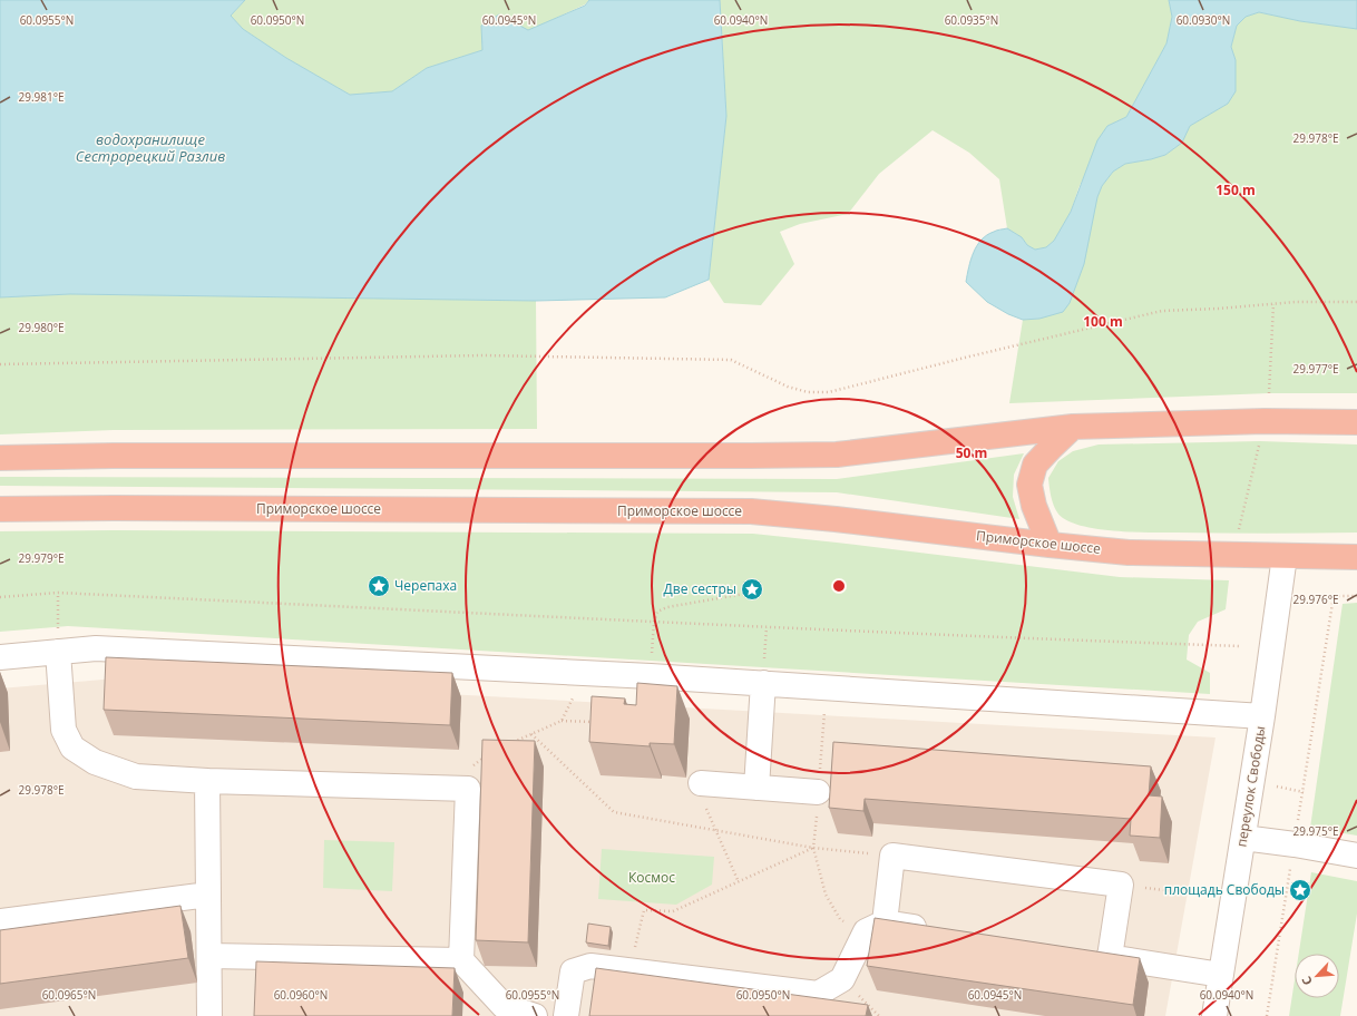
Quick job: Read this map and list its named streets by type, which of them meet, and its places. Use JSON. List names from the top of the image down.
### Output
{
  "streets": {
    "highway": ["Приморское шоссе"],
    "street": ["переулок Свободы"]
  },
  "crossings": [
    ["Приморское шоссе", "переулок Свободы"]
  ],
  "water": ["водохранилище Сестрорецкий Разлив"],
  "parks": ["Космос"],
  "places": {
    "place": ["Черепаха", "Две сестры", "площадь Свободы"]
  },
  "north": "bottom left",
  "coordinates": [
    "60.0955°N",
    "60.0950°N",
    "60.0945°N",
    "60.0940°N",
    "60.0935°N",
    "60.0930°N",
    "29.981°E",
    "29.978°E",
    "29.980°E",
    "29.977°E",
    "29.979°E",
    "29.976°E",
    "29.975°E",
    "60.0965°N",
    "60.0960°N"
  ],
  "rings": ["150 m", "100 m", "50 m"]
}
